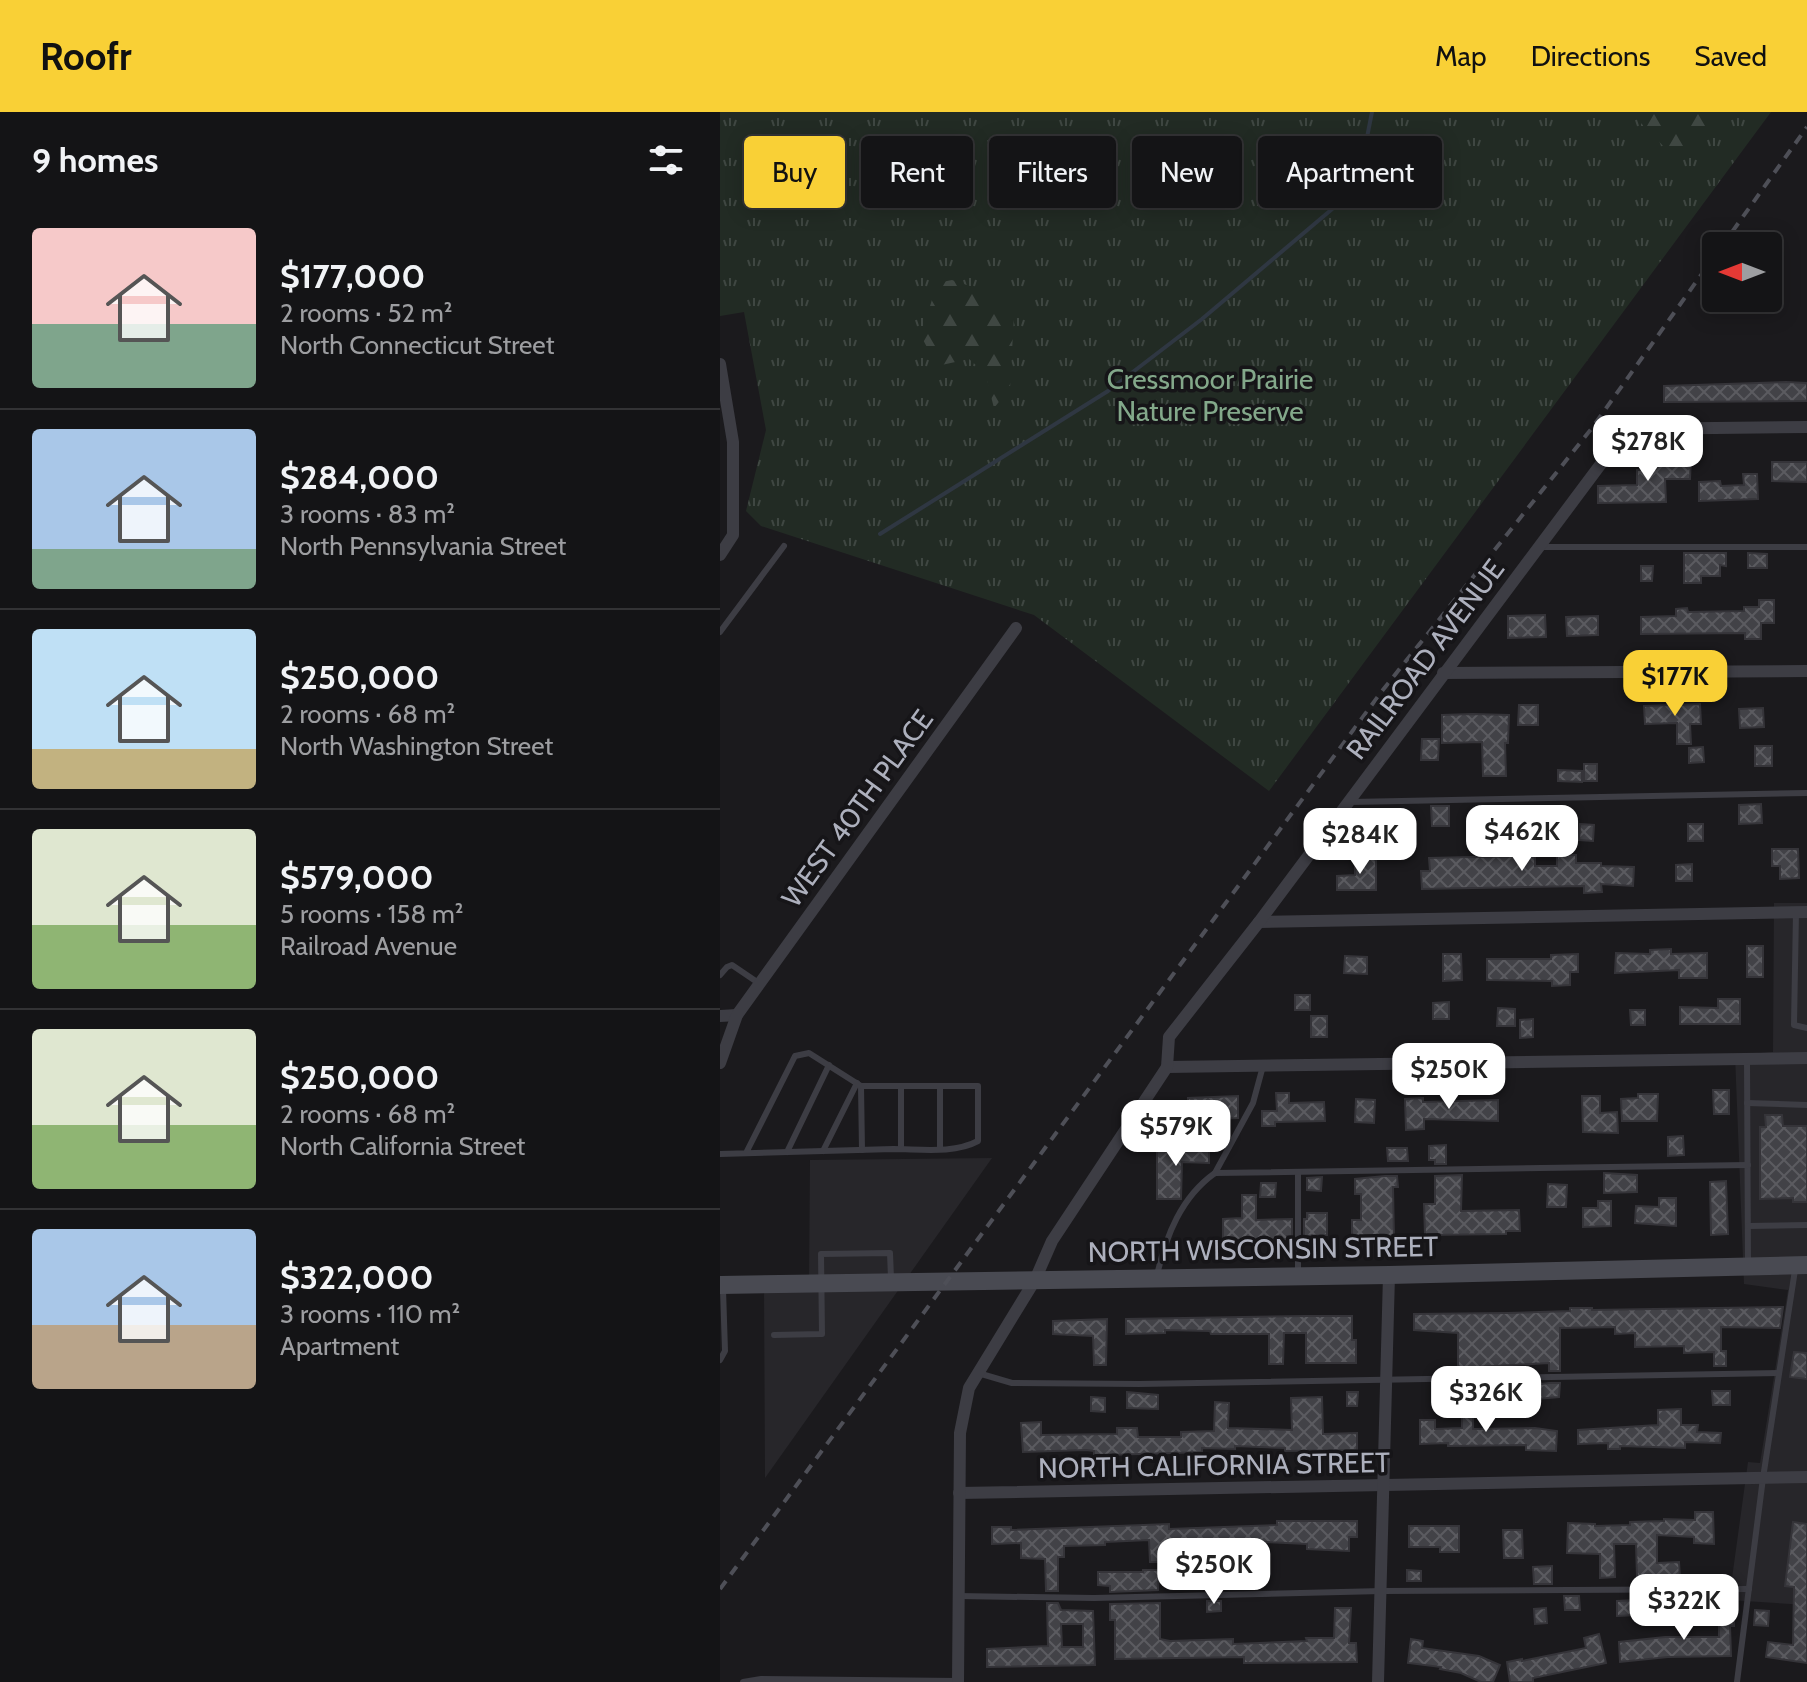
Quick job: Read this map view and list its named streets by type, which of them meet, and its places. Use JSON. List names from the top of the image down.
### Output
{
  "streets": {
    "street": [
      "RAILROAD AVENUE",
      "WEST 40TH PLACE",
      "NORTH WISCONSIN STREET",
      "NORTH CALIFORNIA STREET"
    ]
  },
  "crossings": [
    ["RAILROAD AVENUE", "NORTH WISCONSIN STREET"],
    ["RAILROAD AVENUE", "NORTH CALIFORNIA STREET"]
  ],
  "parks": ["Cressmoor Prairie Nature Preserve"],
  "north": "left",
  "page": {
    "header": "Roofr",
    "nav": ["Map", "Directions", "Saved"],
    "heading": "9 homes",
    "chip": [
      "Buy",
      "Rent",
      "Filters",
      "New",
      "Apartment"
    ],
    "list": [
      {
        "name": "$177,000",
        "note": "2 rooms · 52 m² · North Connecticut Street"
      },
      {
        "name": "$284,000",
        "note": "3 rooms · 83 m² · North Pennsylvania Street"
      },
      {
        "name": "$250,000",
        "note": "2 rooms · 68 m² · North Washington Street"
      },
      {
        "name": "$579,000",
        "note": "5 rooms · 158 m² · Railroad Avenue"
      },
      {
        "name": "$250,000",
        "note": "2 rooms · 68 m² · North California Street"
      },
      {
        "name": "$322,000",
        "note": "3 rooms · 110 m² · Apartment"
      }
    ],
    "price": [
      "$278K",
      "$177K",
      "$462K",
      "$284K",
      "$250K",
      "$579K",
      "$326K",
      "$250K",
      "$322K"
    ]
  }
}
